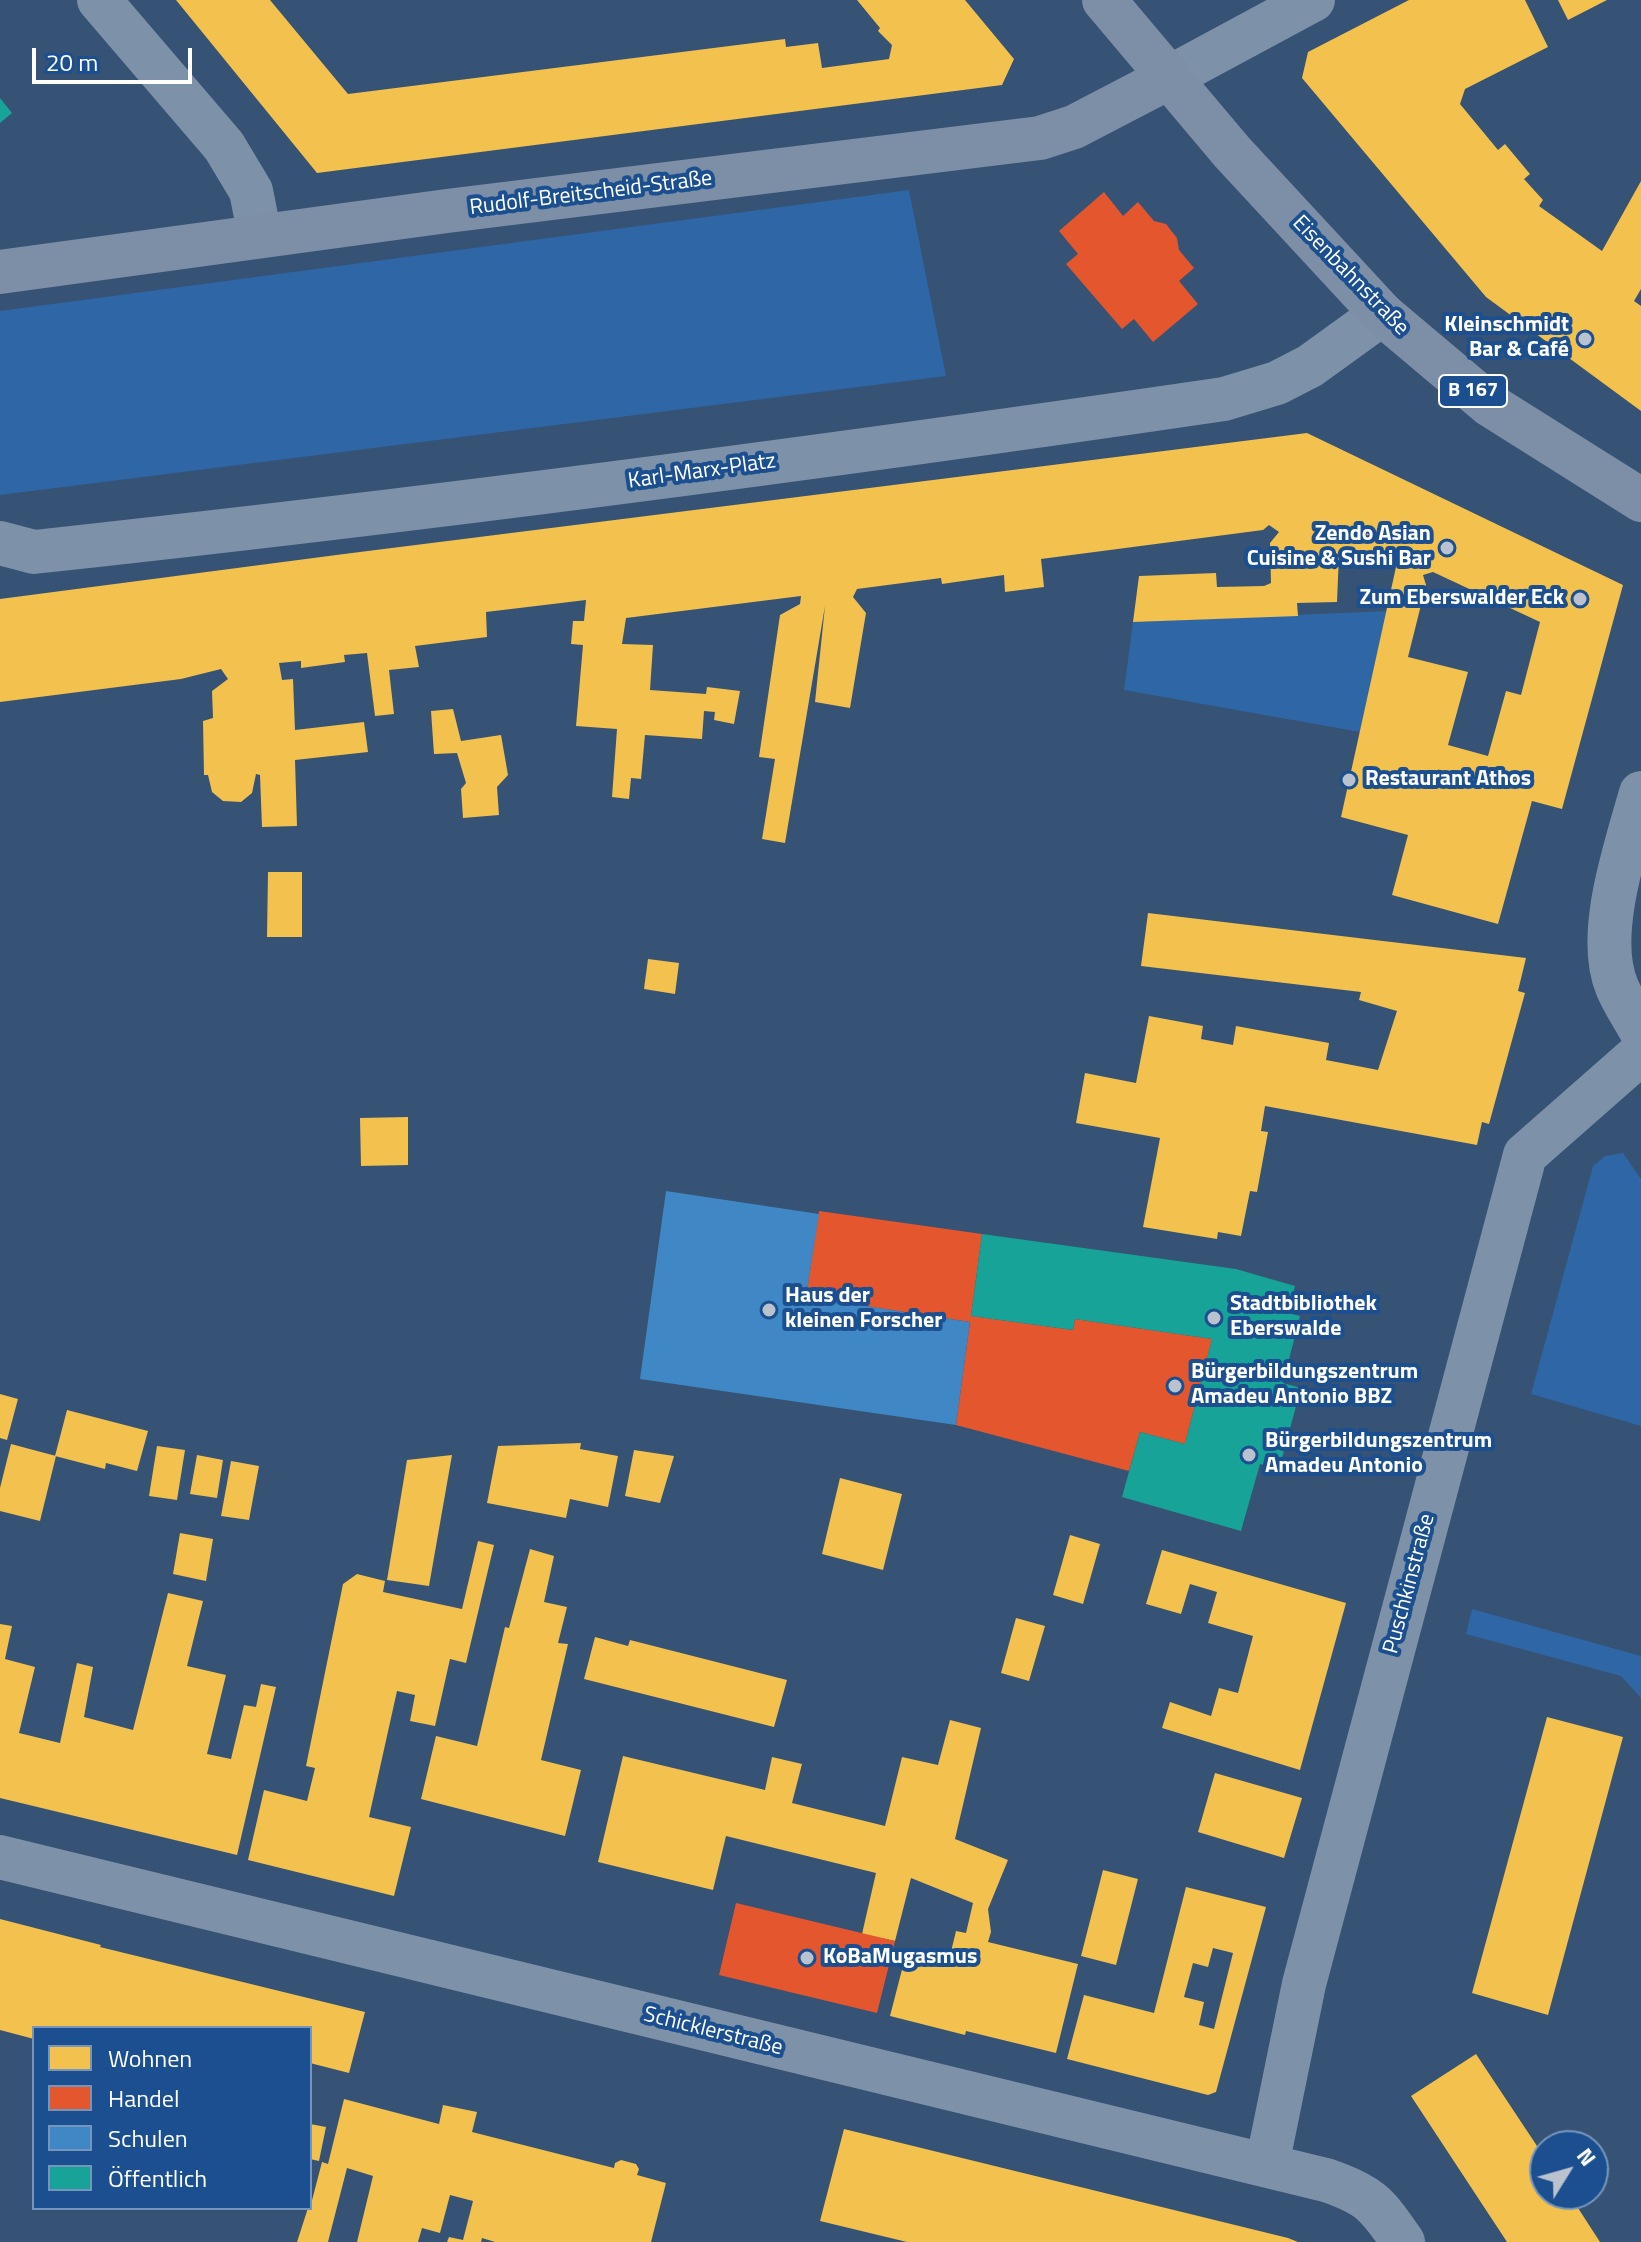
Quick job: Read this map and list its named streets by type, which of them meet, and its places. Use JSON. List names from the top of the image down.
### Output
{
  "streets": {
    "main road": ["Rudolf-Breitscheid-Straße", "Eisenbahnstraße", "B 167"],
    "street": ["Karl-Marx-Platz", "Puschkinstraße", "Schicklerstraße"]
  },
  "crossings": [
    ["Rudolf-Breitscheid-Straße", "Eisenbahnstraße"],
    ["Eisenbahnstraße", "Karl-Marx-Platz"],
    ["Puschkinstraße", "Schicklerstraße"]
  ],
  "places": [
    "Kleinschmidt Bar & Café",
    "Zendo Asian Cuisine & Sushi Bar",
    "Zum Eberswalder Eck",
    "Restaurant Athos",
    "Haus der kleinen Forscher",
    "Stadtbibliothek Eberswalde",
    "Bürgerbildungszentrum Amadeu Antonio BBZ",
    "Bürgerbildungszentrum Amadeu Antonio",
    "KoBaMugasmus"
  ],
  "legend": [
    "Wohnen",
    "Handel",
    "Schulen",
    "Öffentlich"
  ],
  "scale_bar": "20 m",
  "north": "top right"
}
